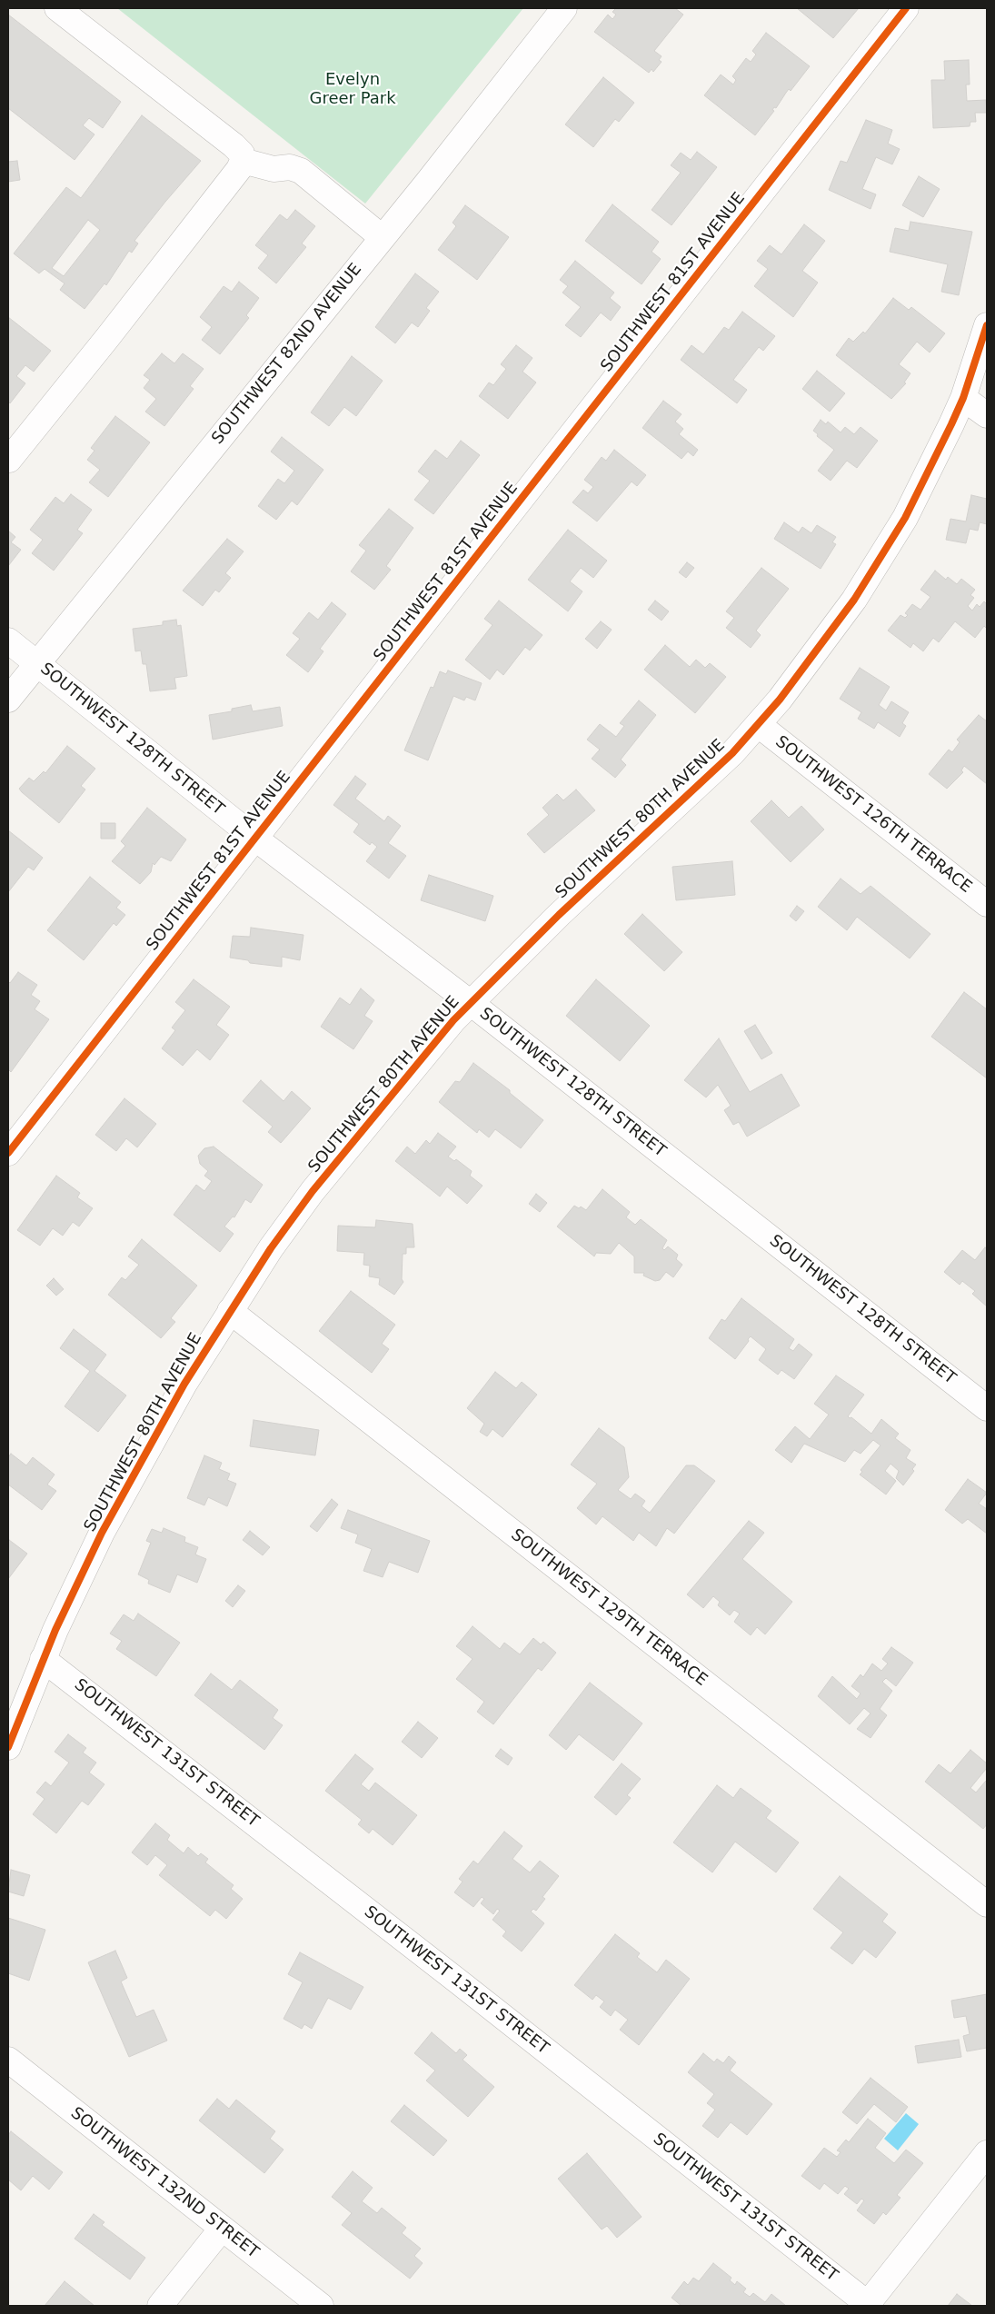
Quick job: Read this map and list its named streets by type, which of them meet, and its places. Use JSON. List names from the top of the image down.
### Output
{
  "streets": {
    "street": [
      "SOUTHWEST 81ST AVENUE",
      "SOUTHWEST 82ND AVENUE",
      "SOUTHWEST 128TH STREET",
      "SOUTHWEST 126TH TERRACE",
      "SOUTHWEST 80TH AVENUE",
      "SOUTHWEST 129TH TERRACE",
      "SOUTHWEST 131ST STREET",
      "SOUTHWEST 132ND STREET"
    ]
  },
  "crossings": [
    ["SOUTHWEST 81ST AVENUE", "SOUTHWEST 128TH STREET"],
    ["SOUTHWEST 82ND AVENUE", "SOUTHWEST 128TH STREET"],
    ["SOUTHWEST 128TH STREET", "SOUTHWEST 80TH AVENUE"],
    ["SOUTHWEST 126TH TERRACE", "SOUTHWEST 80TH AVENUE"],
    ["SOUTHWEST 80TH AVENUE", "SOUTHWEST 129TH TERRACE"],
    ["SOUTHWEST 80TH AVENUE", "SOUTHWEST 131ST STREET"]
  ],
  "parks": ["Evelyn Greer Park"]
}
